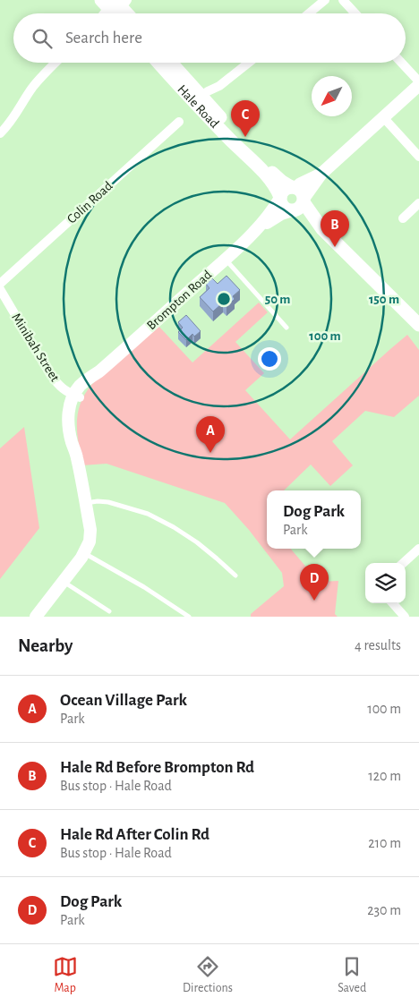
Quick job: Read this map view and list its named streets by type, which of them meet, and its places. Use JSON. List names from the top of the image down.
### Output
{
  "streets": {
    "main road": ["Hale Road"],
    "street": ["Colin Road", "Brompton Road", "Minibah Street"]
  },
  "crossings": [
    ["Hale Road", "Brompton Road"],
    ["Brompton Road", "Minibah Street"]
  ],
  "north": "bottom left",
  "page": {
    "search": "Search here",
    "pins": [
      "C",
      "B",
      "A",
      "D"
    ],
    "popup": ["Dog Park", "Park"],
    "heading": ["Nearby", "4 results"],
    "list": [
      {
        "mark": "A",
        "name": "Ocean Village Park",
        "note": "Park",
        "value": "100 m"
      },
      {
        "mark": "B",
        "name": "Hale Rd Before Brompton Rd",
        "note": "Bus stop · Hale Road",
        "value": "120 m"
      },
      {
        "mark": "C",
        "name": "Hale Rd After Colin Rd",
        "note": "Bus stop · Hale Road",
        "value": "210 m"
      },
      {
        "mark": "D",
        "name": "Dog Park",
        "note": "Park",
        "value": "230 m"
      }
    ],
    "nav": ["Map", "Directions", "Saved"]
  },
  "rings": ["50 m", "150 m", "100 m"]
}
